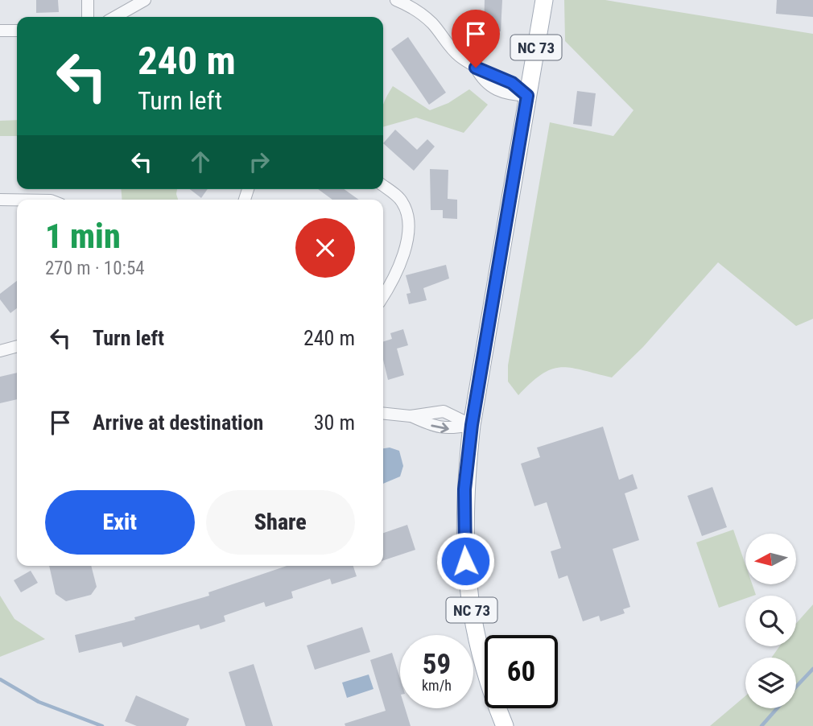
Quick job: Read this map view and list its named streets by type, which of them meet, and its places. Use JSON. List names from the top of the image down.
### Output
{
  "streets": {
    "main road": ["NC 73"]
  },
  "north": "left",
  "page": {
    "turn": ["240 m", "Turn left"],
    "heading": ["1 min", "270 m · 10:54"],
    "list": [
      {
        "name": "Turn left",
        "value": "240 m"
      },
      {
        "name": "Arrive at destination",
        "value": "30 m"
      }
    ],
    "buttons": ["Exit", "Share"],
    "speed": "59 km/h",
    "limit": "60"
  }
}
